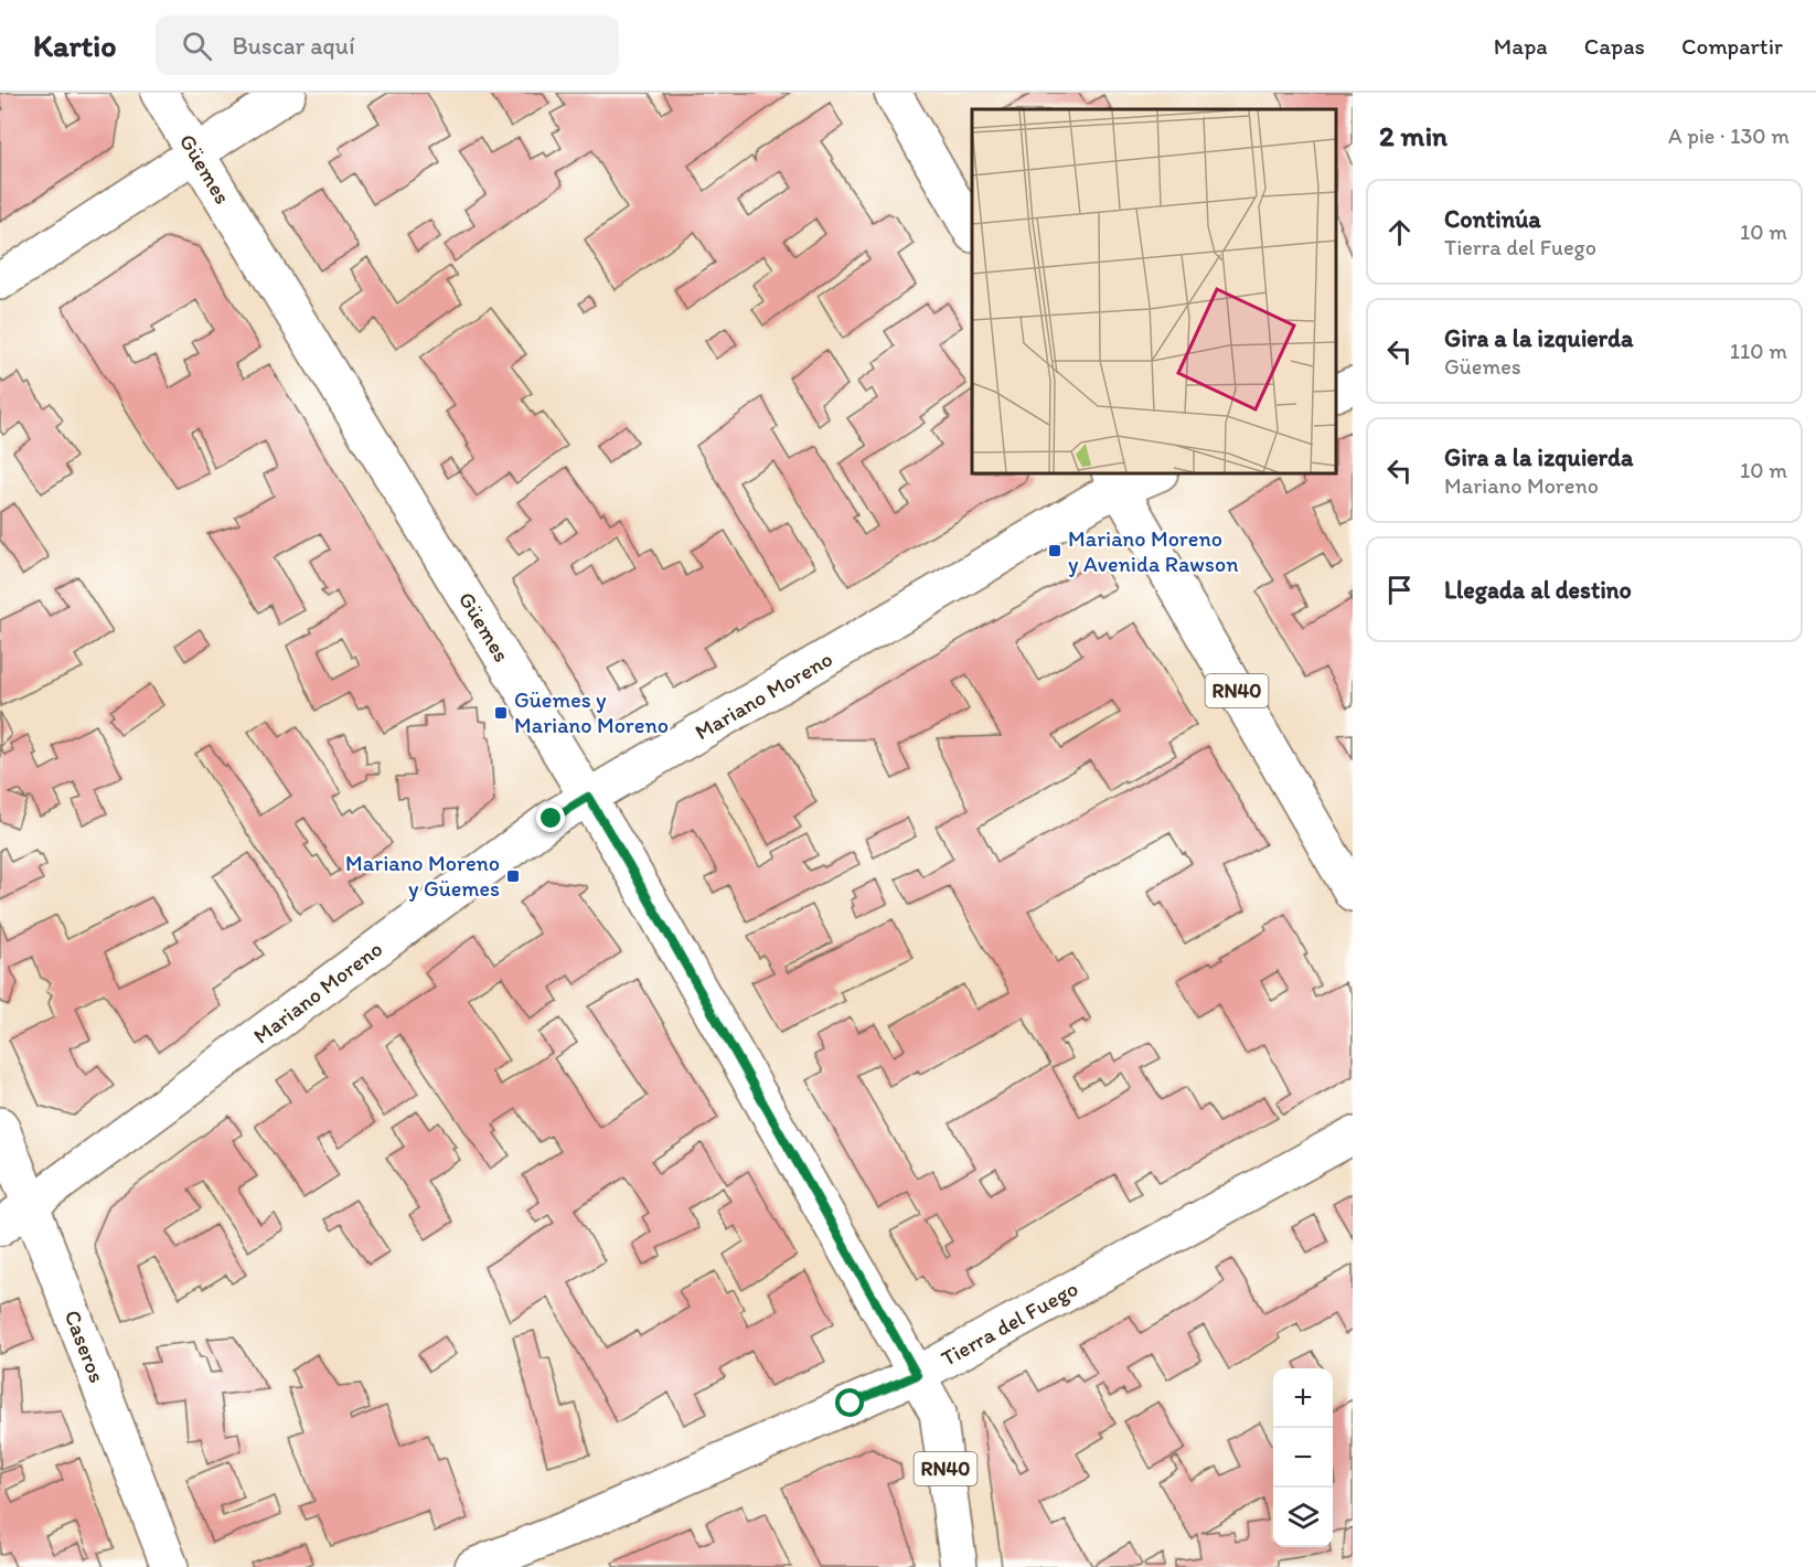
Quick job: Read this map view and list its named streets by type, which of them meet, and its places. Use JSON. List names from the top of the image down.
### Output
{
  "streets": {
    "street": [
      "Güemes",
      "RN40",
      "Mariano Moreno",
      "Tierra del Fuego",
      "Caseros"
    ]
  },
  "crossings": [
    ["Güemes", "Mariano Moreno"],
    ["Güemes", "Tierra del Fuego"],
    ["RN40", "Mariano Moreno"],
    ["Mariano Moreno", "Caseros"]
  ],
  "places": {
    "transit": ["Mariano Moreno y Avenida Rawson", "Güemes y Mariano Moreno", "Mariano Moreno y Güemes"]
  },
  "page": {
    "header": "Kartio",
    "search": "Buscar aquí",
    "nav": ["Mapa", "Capas", "Compartir"],
    "heading": ["2 min", "A pie · 130 m"],
    "list": [
      ["Continúa", "Tierra del Fuego", "10 m"],
      ["Gira a la izquierda", "Güemes", "110 m"],
      ["Gira a la izquierda", "Mariano Moreno", "10 m"],
      "Llegada al destino"
    ],
    "map_buttons": ["+", "−"]
  }
}
